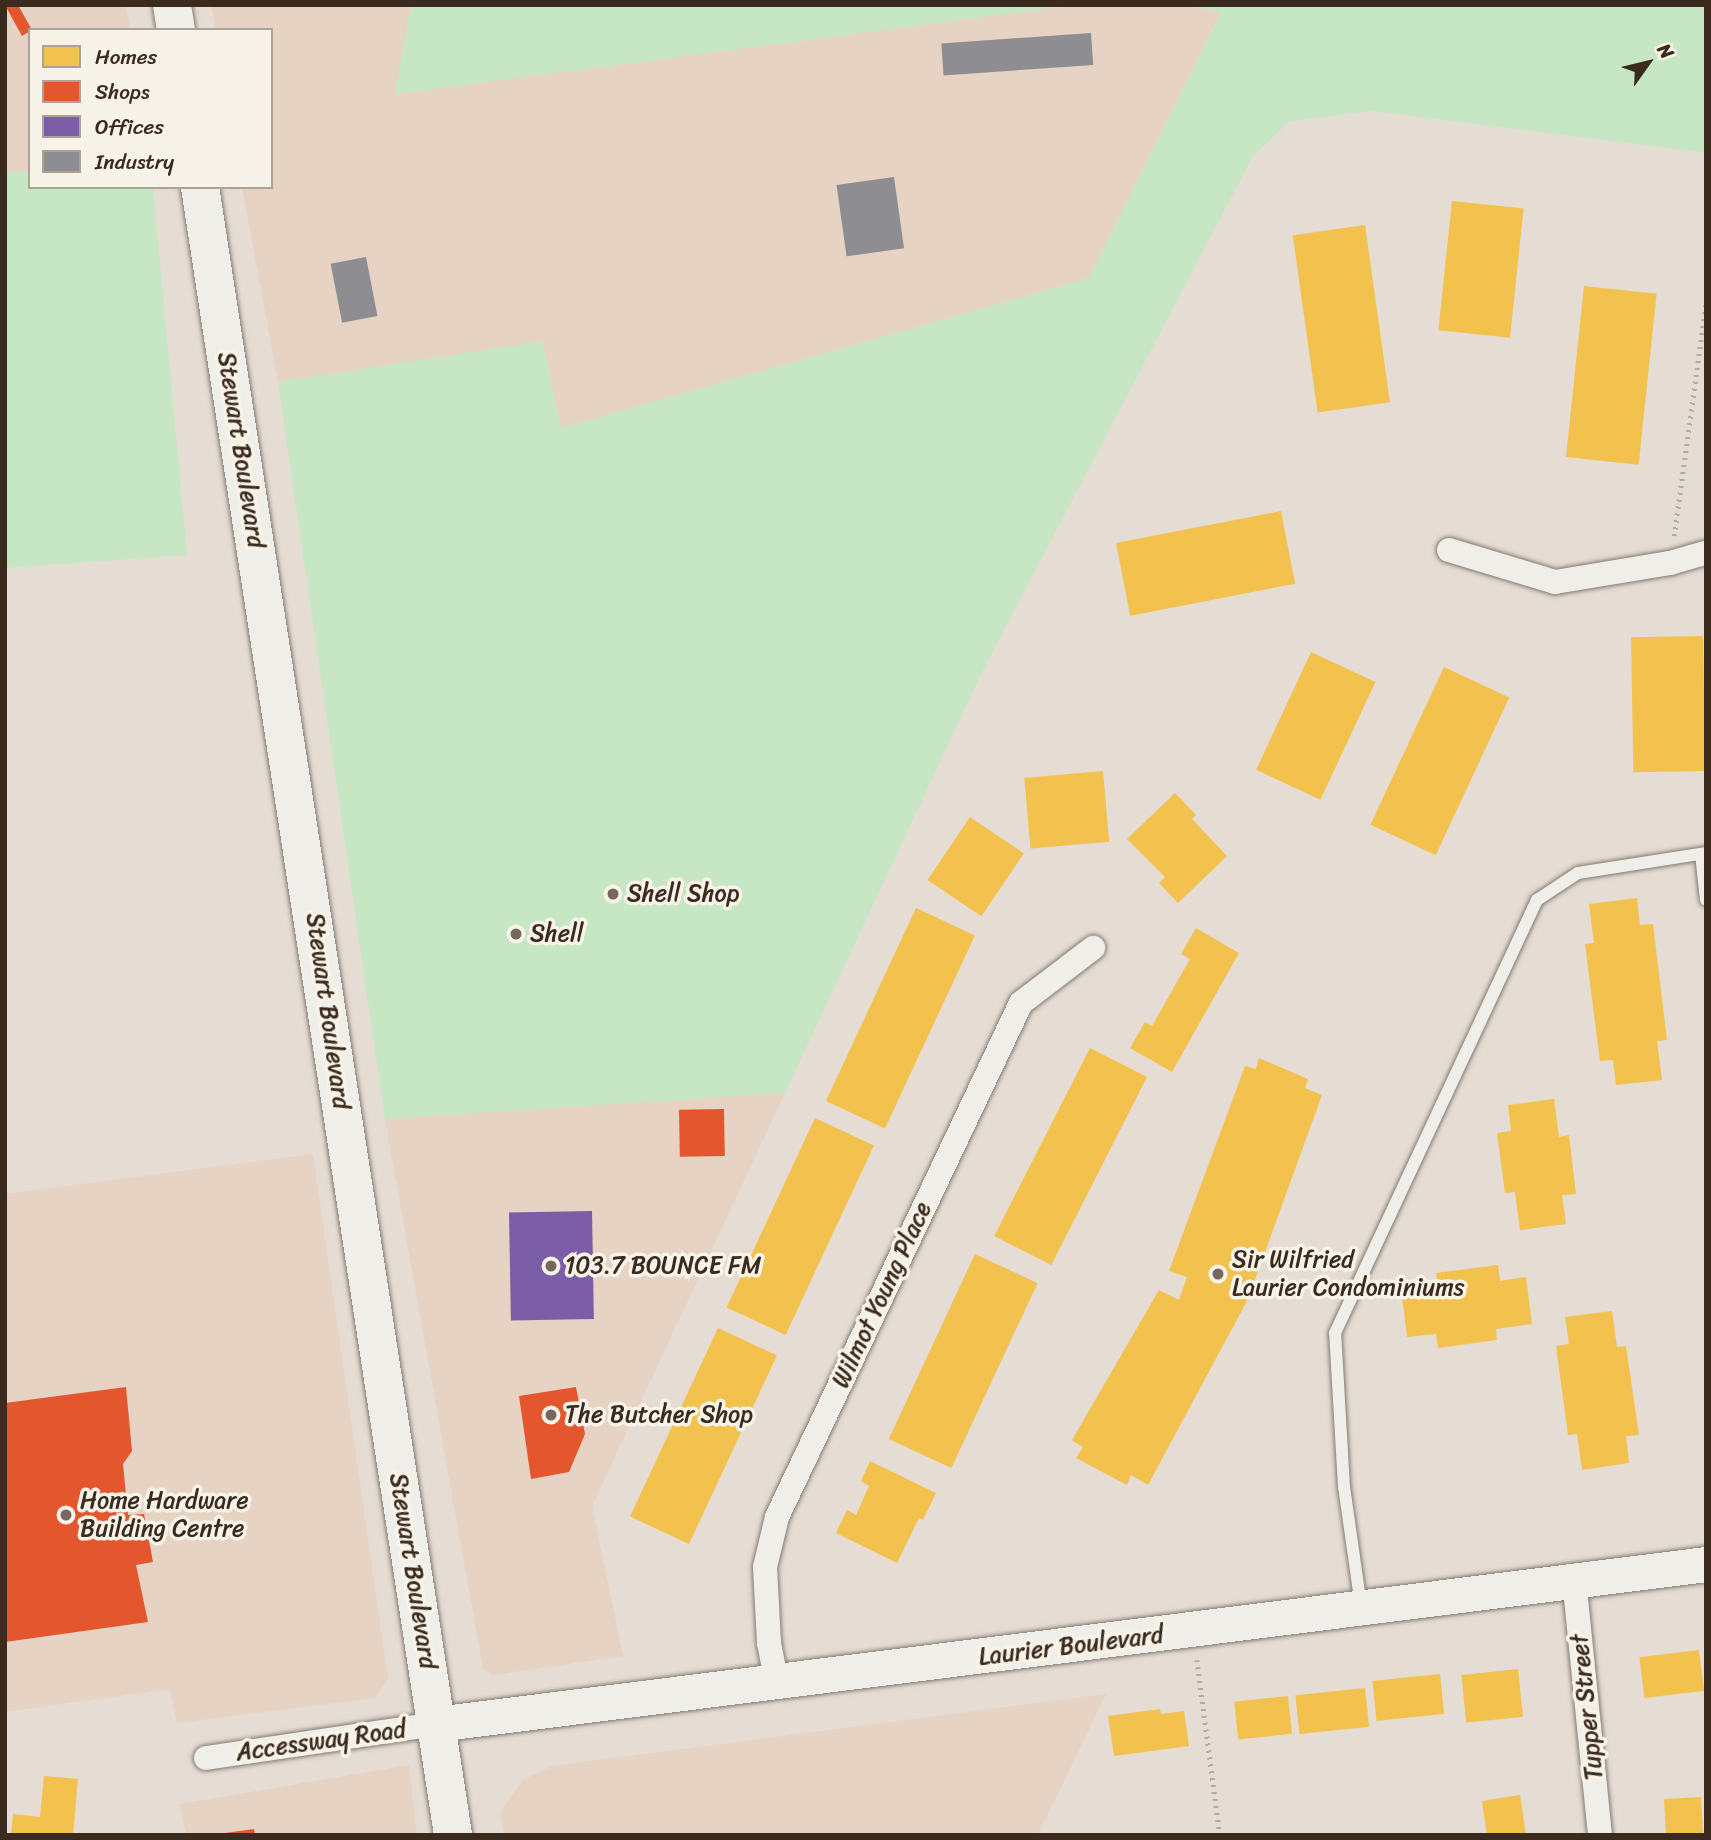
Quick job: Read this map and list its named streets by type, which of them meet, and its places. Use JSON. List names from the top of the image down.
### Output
{
  "streets": {
    "main road": ["Stewart Boulevard"],
    "street": [
      "Wilmot Young Place",
      "Laurier Boulevard",
      "Tupper Street",
      "Accessway Road"
    ]
  },
  "crossings": [
    ["Stewart Boulevard", "Laurier Boulevard"],
    ["Stewart Boulevard", "Accessway Road"],
    ["Wilmot Young Place", "Laurier Boulevard"],
    ["Laurier Boulevard", "Tupper Street"],
    ["Laurier Boulevard", "Accessway Road"]
  ],
  "places": [
    "Shell Shop",
    "Shell",
    "103.7 BOUNCE FM",
    "Sir Wilfried Laurier Condominiums",
    "The Butcher Shop",
    "Home Hardware Building Centre"
  ],
  "legend": [
    "Homes",
    "Shops",
    "Offices",
    "Industry"
  ],
  "north": "top right"
}
